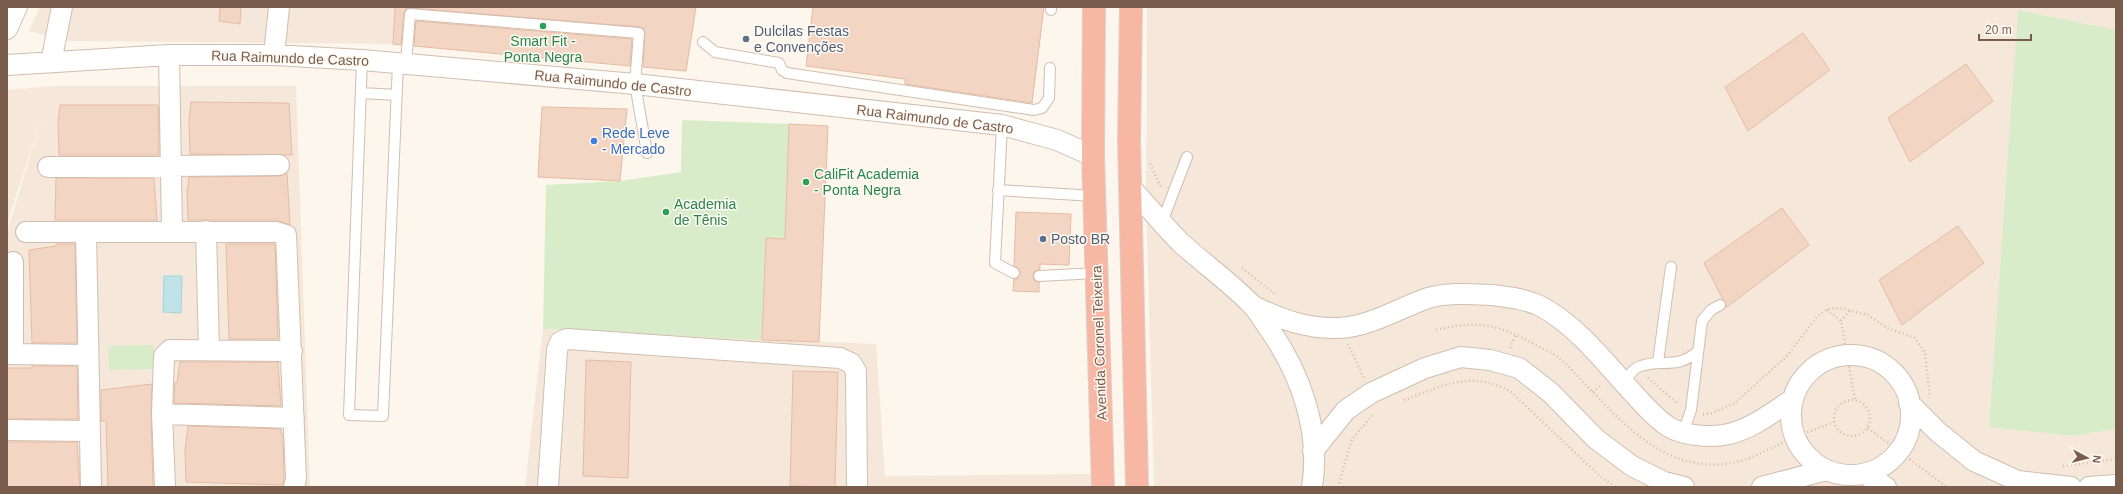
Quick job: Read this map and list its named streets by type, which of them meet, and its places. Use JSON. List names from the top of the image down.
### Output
{
  "streets": {
    "highway": ["Avenida Coronel Teixeira"],
    "street": ["Rua Raimundo de Castro"]
  },
  "crossings": [
    ["Rua Raimundo de Castro", "Avenida Coronel Teixeira"]
  ],
  "places": [
    "Smart Fit - Ponta Negra",
    "Dulcilas Festas e Convenções",
    "Rede Leve - Mercado",
    "CaliFit Academia - Ponta Negra",
    "Academia de Tênis",
    "Posto BR"
  ],
  "scale_bar": "20 m",
  "north": "right"
}
